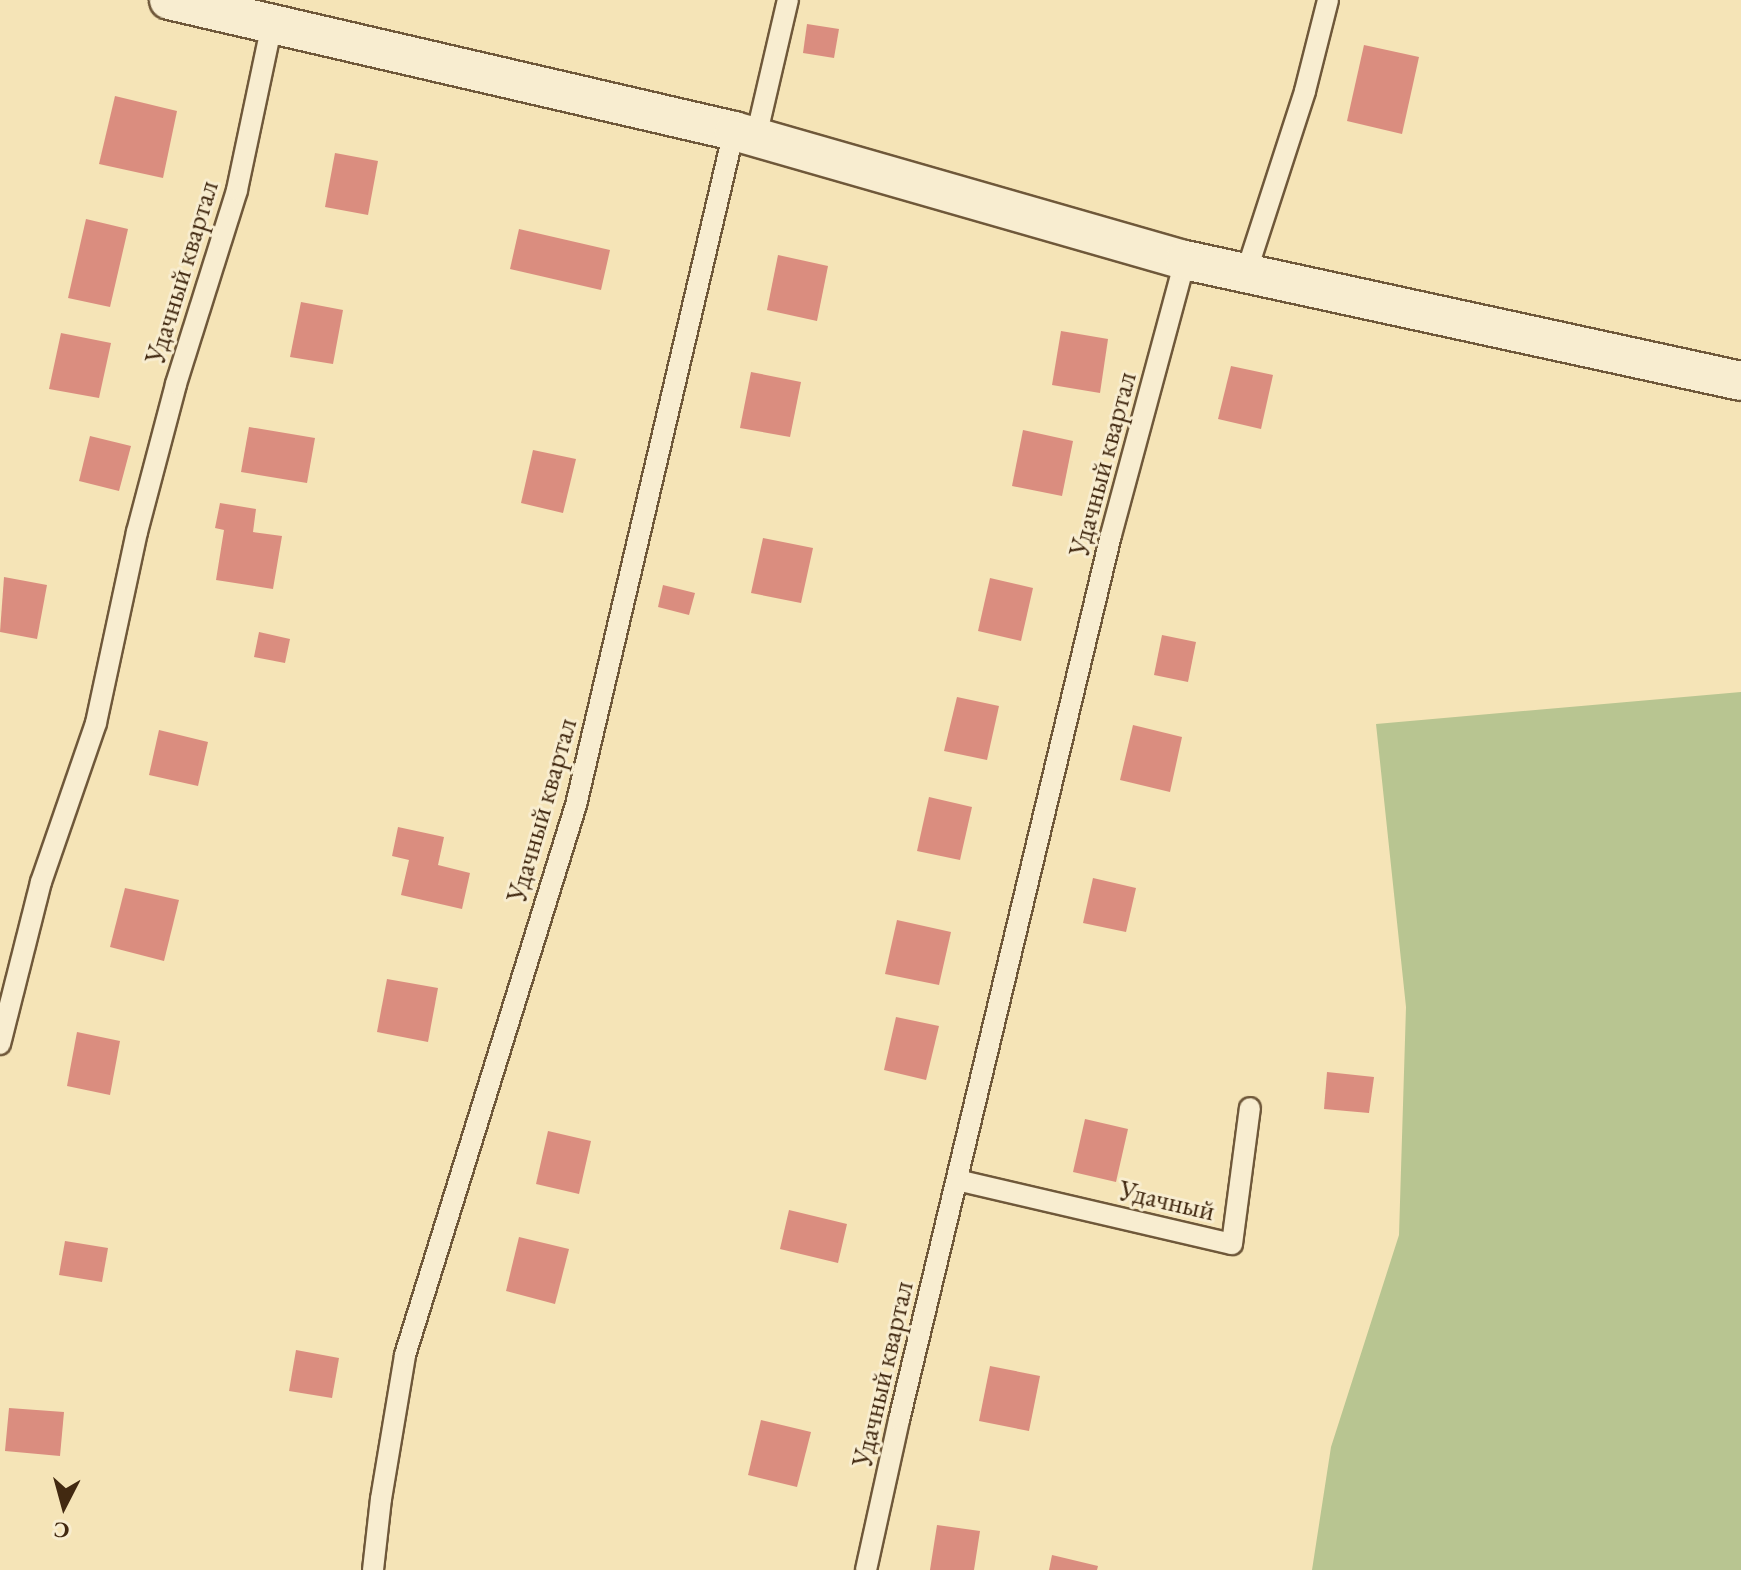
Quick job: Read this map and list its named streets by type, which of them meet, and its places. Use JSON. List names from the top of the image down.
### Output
{
  "streets": {
    "lane": ["Удачный квартал", "Удачный"]
  },
  "crossings": [
    ["Удачный квартал", "Удачный"]
  ],
  "north": "bottom"
}
